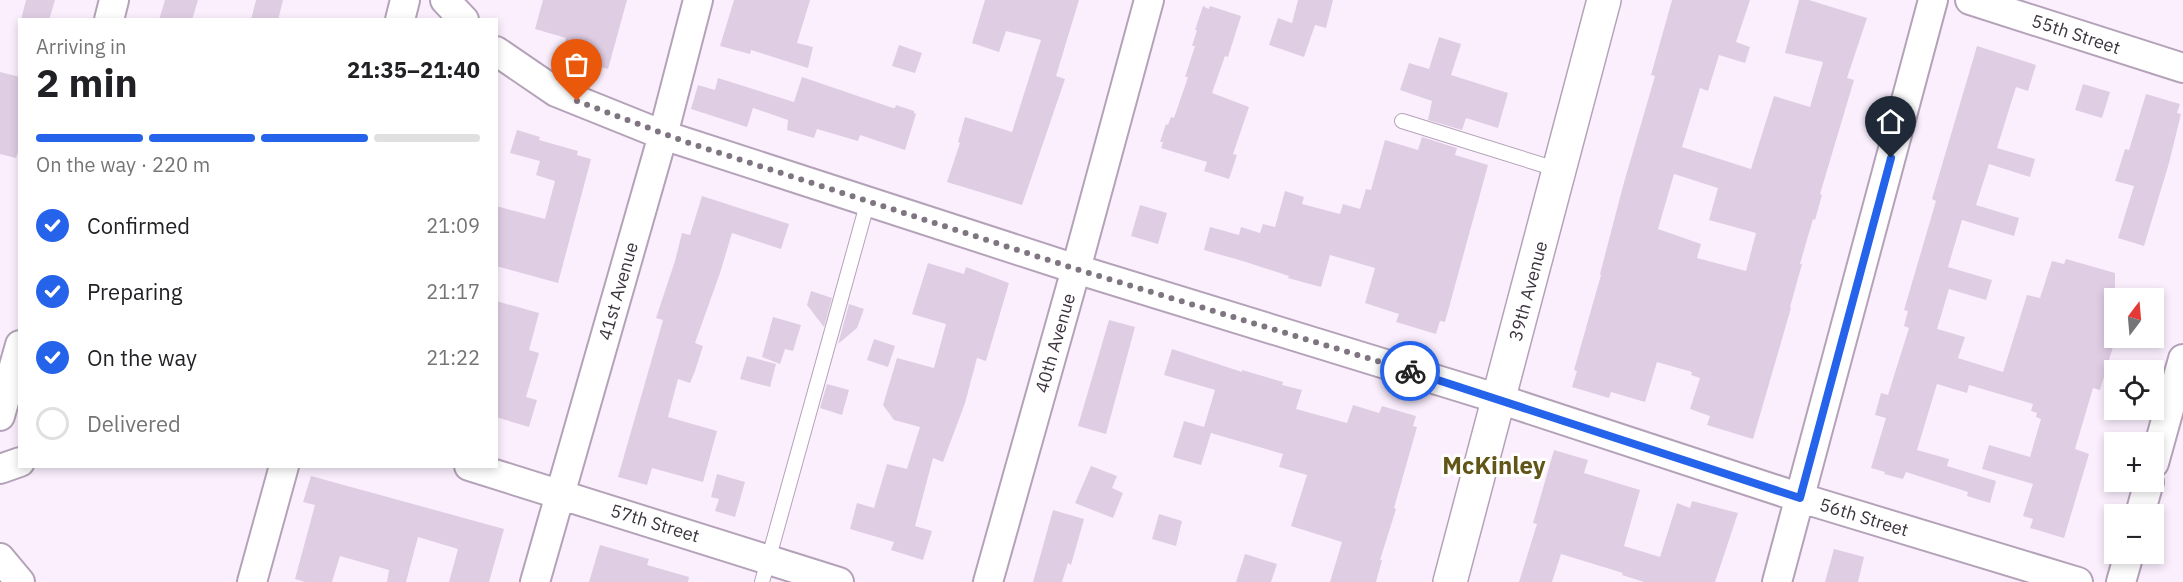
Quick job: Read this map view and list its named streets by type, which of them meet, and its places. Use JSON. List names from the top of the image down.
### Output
{
  "streets": {
    "main road": ["39th Avenue"],
    "street": [
      "55th Street",
      "41st Avenue",
      "40th Avenue",
      "56th Street",
      "57th Street"
    ]
  },
  "crossings": [
    ["41st Avenue", "56th Street"],
    ["41st Avenue", "57th Street"],
    ["39th Avenue", "56th Street"],
    ["40th Avenue", "56th Street"]
  ],
  "districts": ["McKinley"],
  "north": "top",
  "page": {
    "heading": ["2 min", "Arriving in", "21:35–21:40"],
    "bar": "On the way · 220 m",
    "list": [
      ["Confirmed", "21:09"],
      ["Preparing", "21:17"],
      ["On the way", "21:22"],
      "Delivered"
    ],
    "map_buttons": ["+", "−"]
  }
}
